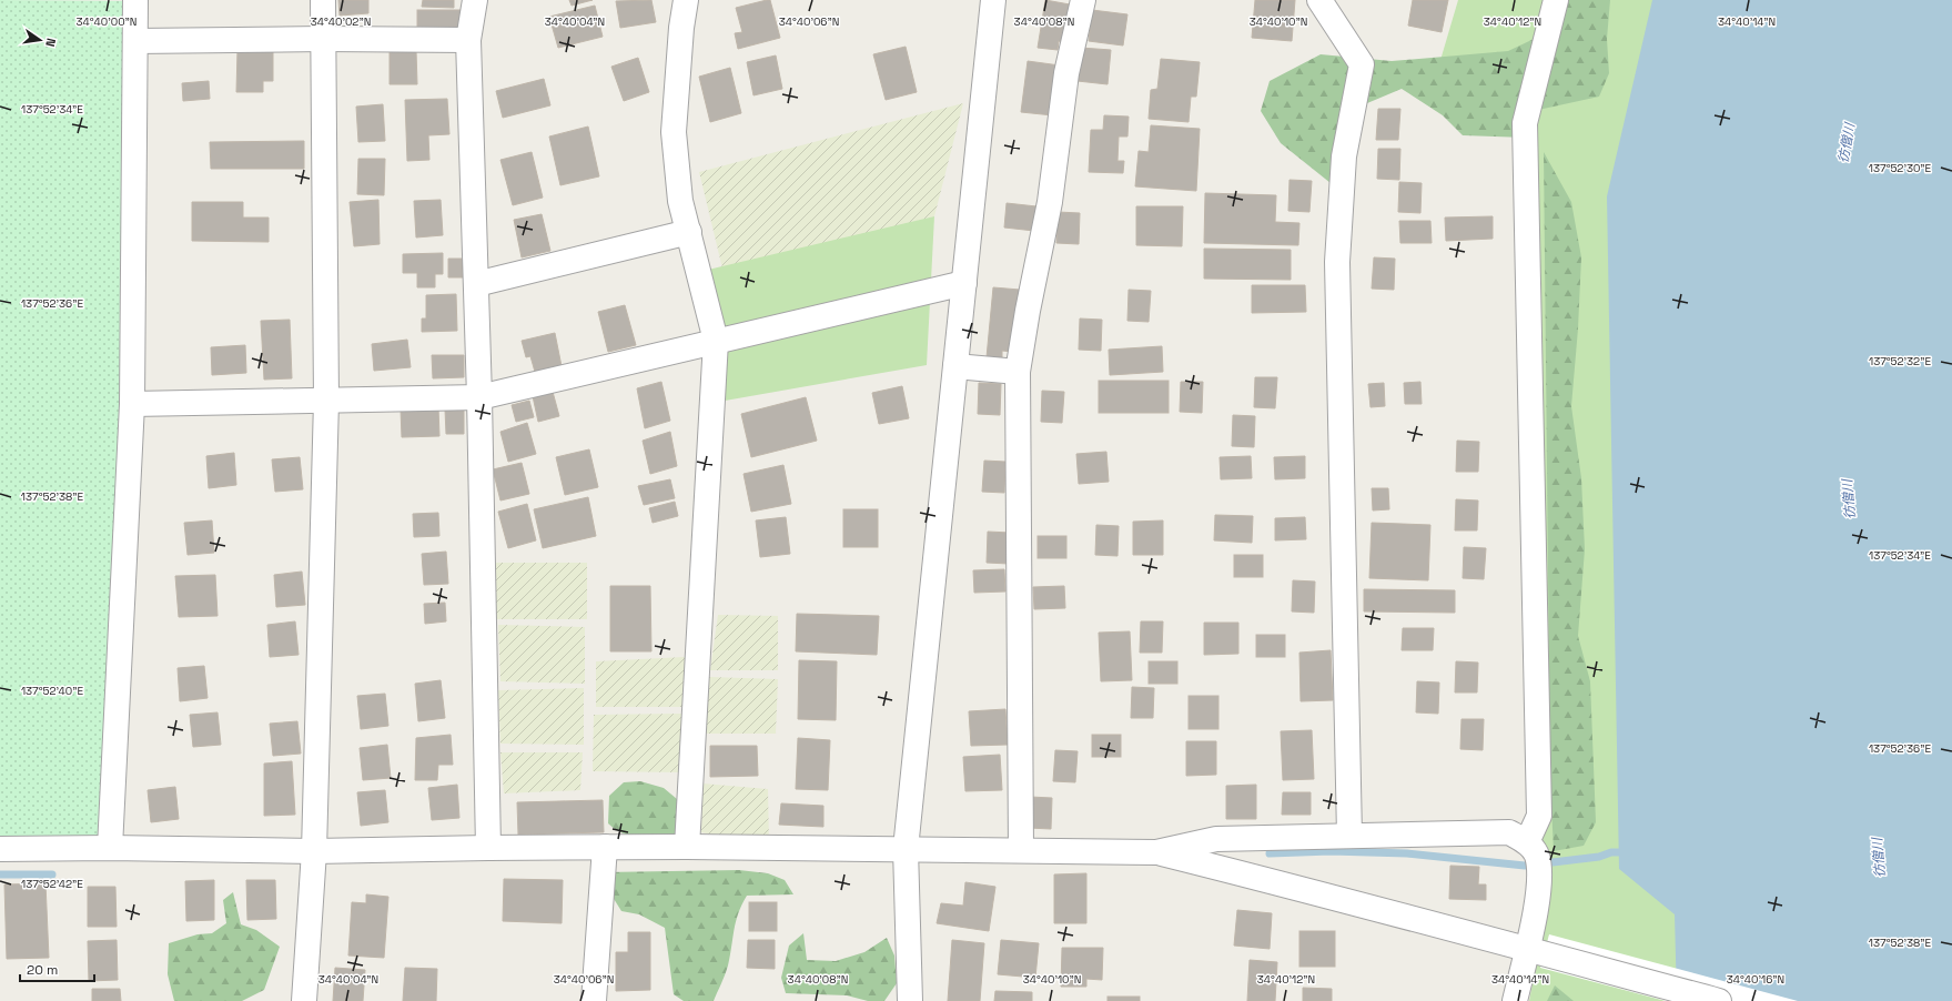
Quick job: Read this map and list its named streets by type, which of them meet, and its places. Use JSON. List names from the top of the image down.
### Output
{
  "water": ["彷僧川"],
  "scale_bar": "20 m",
  "north": "right",
  "coordinates": [
    "34°40'00\"N",
    "34°40'10\"N",
    "34°40'02\"N",
    "34°40'04\"N",
    "34°40'06\"N",
    "34°40'08\"N",
    "34°40'12\"N",
    "34°40'14\"N",
    "137°52'34\"E",
    "137°52'30\"E",
    "137°52'36\"E",
    "137°52'32\"E",
    "137°52'38\"E",
    "137°52'40\"E",
    "137°52'42\"E",
    "34°40'16\"N"
  ]
}
